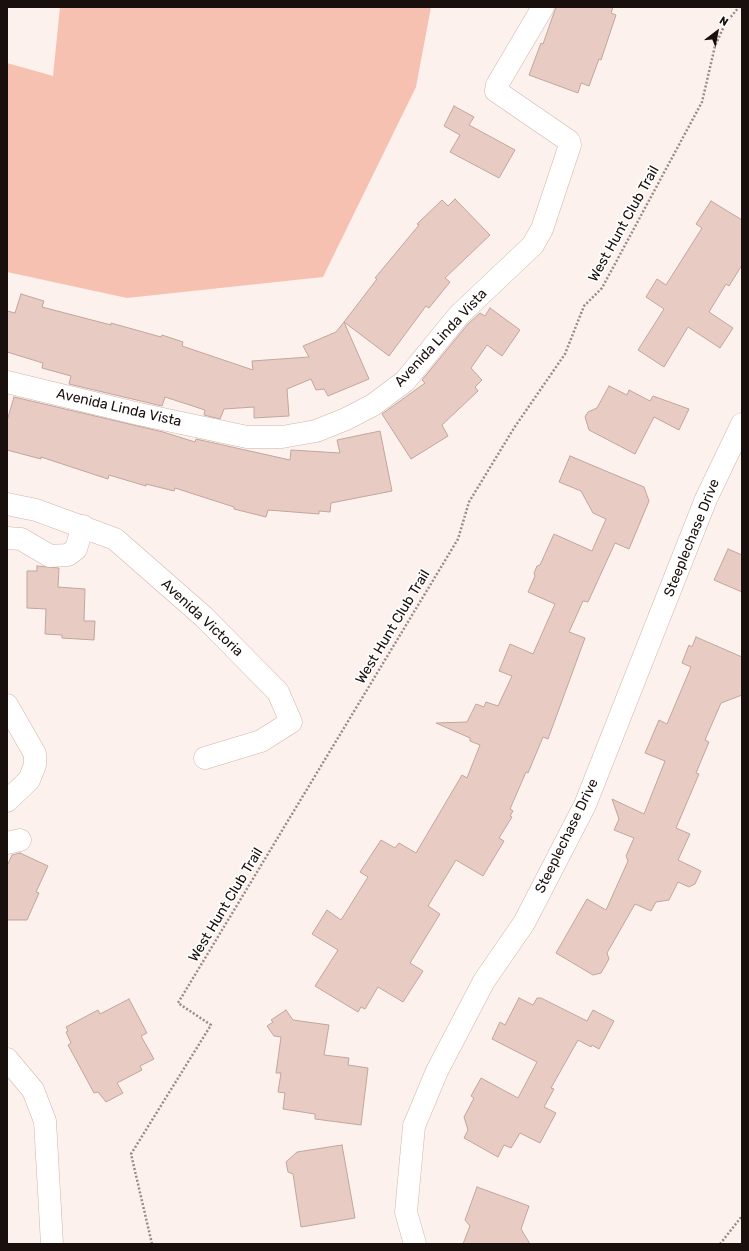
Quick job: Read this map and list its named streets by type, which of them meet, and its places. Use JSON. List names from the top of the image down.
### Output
{
  "streets": {
    "street": ["Avenida Linda Vista", "Steeplechase Drive", "Avenida Victoria"],
    "path": ["West Hunt Club Trail"]
  },
  "north": "top right"
}
